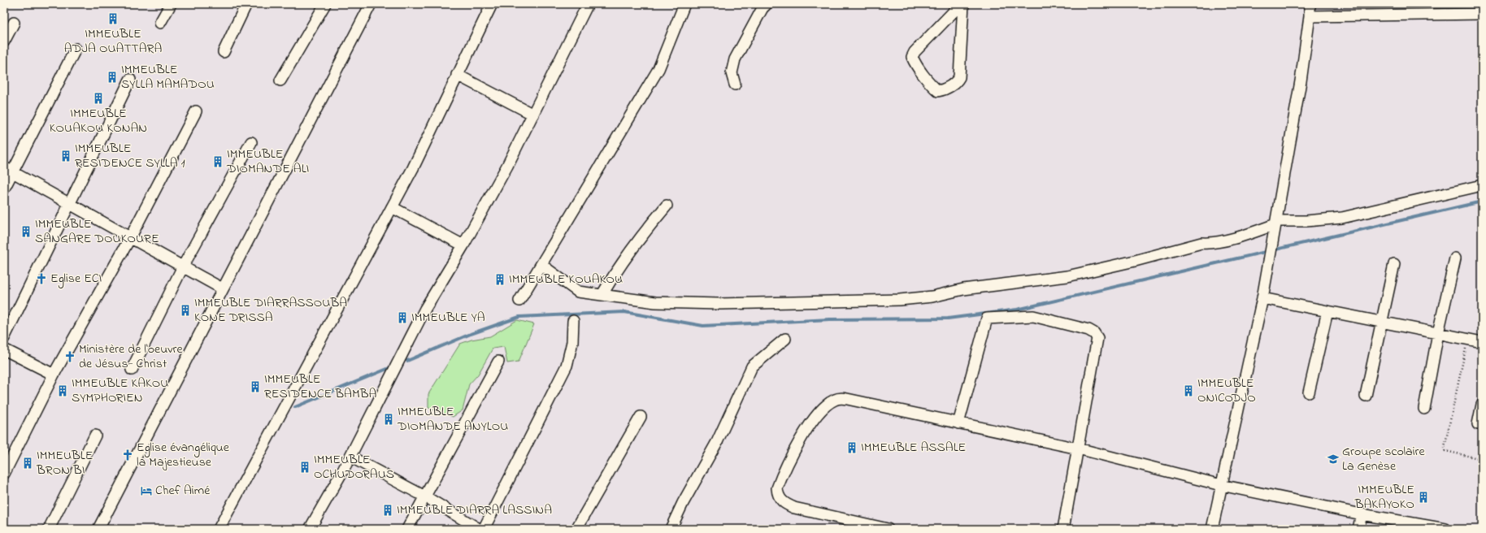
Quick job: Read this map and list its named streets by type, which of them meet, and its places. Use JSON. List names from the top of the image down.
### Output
{
  "places": {
    "building": [
      "IMMEUBLE ADJA OUATTARA",
      "IMMEUBLE SYLLA MAMADOU",
      "IMMEUBLE KOUAKOU KONAN",
      "IMMEUBLE RESIDENCE SYLLA 1",
      "IMMEUBLE DIOMANDE ALI",
      "IMMEUBLE SANGARE DOUKOURE",
      "IMMEUBLE KOUAKOU",
      "IMMEUBLE DIARRASSOUBA KONE DRISSA",
      "IMMEUBLE YA",
      "IMMEUBLE RESIDENCE BAMBA",
      "IMMEUBLE KAKOU SYMPHORIEN",
      "IMMEUBLE ONICODJO",
      "IMMEUBLE DIOMANDE ANYLOU",
      "IMMEUBLE ASSALE",
      "IMMEUBLE BRON BI",
      "IMMEUBLE OCHUDORAUS",
      "IMMEUBLE BAKAYOKO",
      "IMMEUBLE DIARRA LASSINA"
    ],
    "church": ["Eglise ECI", "Ministère de l'oeuvre de Jésus- Christ", "Eglise évangélique la Majestieuse"],
    "school or university": ["Groupe scolaire La Genèse"],
    "hotel": ["Chef Aimé"]
  }
}
